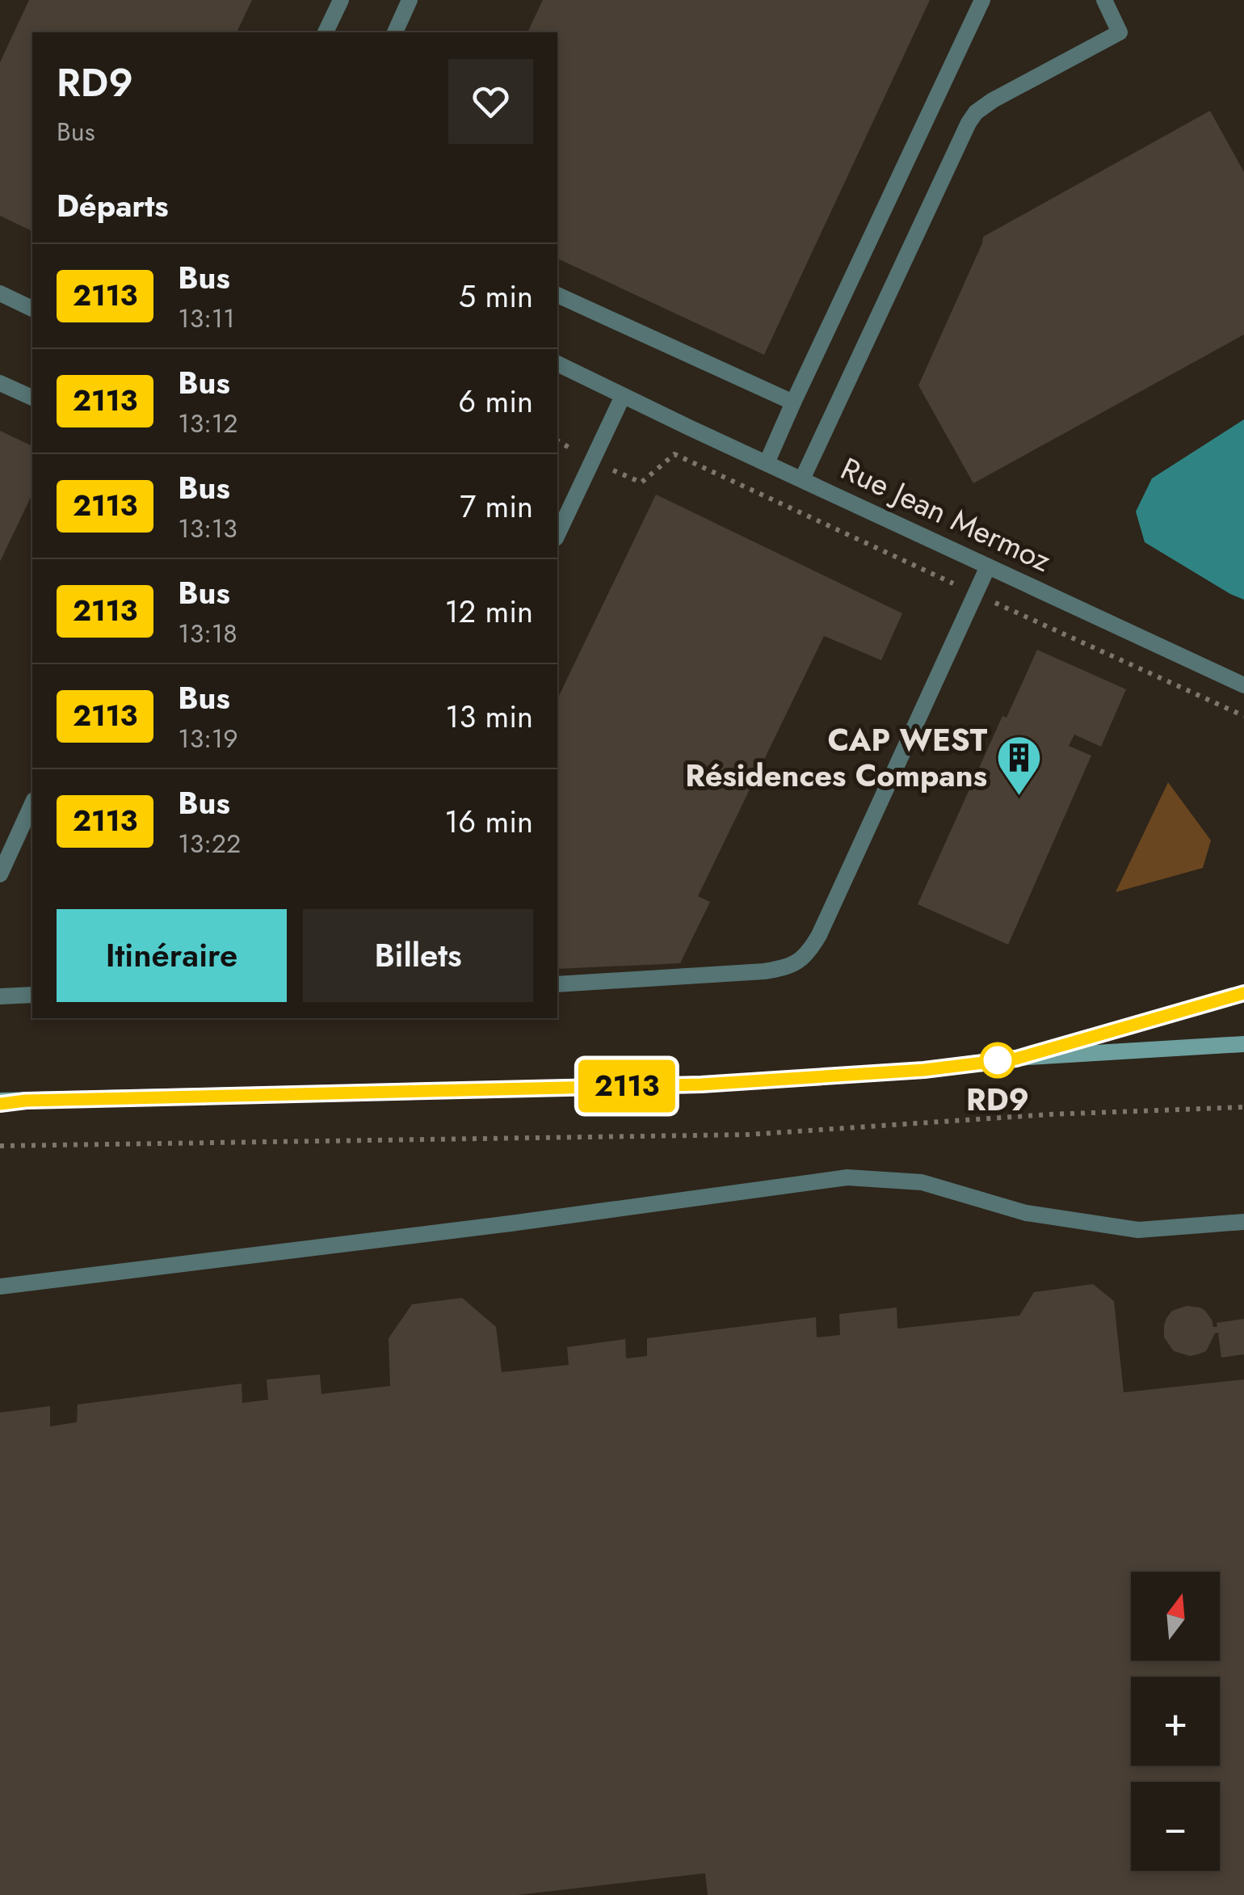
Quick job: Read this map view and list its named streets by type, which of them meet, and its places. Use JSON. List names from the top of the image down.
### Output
{
  "streets": {
    "street": ["Rue Jean Mermoz"]
  },
  "places": {
    "building": ["CAP WEST Résidences Compans"],
    "other": ["RD9"]
  },
  "lines": ["bus line 2113"],
  "north": "top",
  "page": {
    "on_map": "2113",
    "heading": [
      ["RD9", "Bus"],
      "Départs"
    ],
    "list": [
      {
        "mark": "2113",
        "name": "Bus",
        "note": "13:11",
        "value": "5 min"
      },
      {
        "mark": "2113",
        "name": "Bus",
        "note": "13:12",
        "value": "6 min"
      },
      {
        "mark": "2113",
        "name": "Bus",
        "note": "13:13",
        "value": "7 min"
      },
      {
        "mark": "2113",
        "name": "Bus",
        "note": "13:18",
        "value": "12 min"
      },
      {
        "mark": "2113",
        "name": "Bus",
        "note": "13:19",
        "value": "13 min"
      },
      {
        "mark": "2113",
        "name": "Bus",
        "note": "13:22",
        "value": "16 min"
      }
    ],
    "buttons": ["Itinéraire", "Billets"],
    "map_buttons": ["+", "−"]
  }
}
